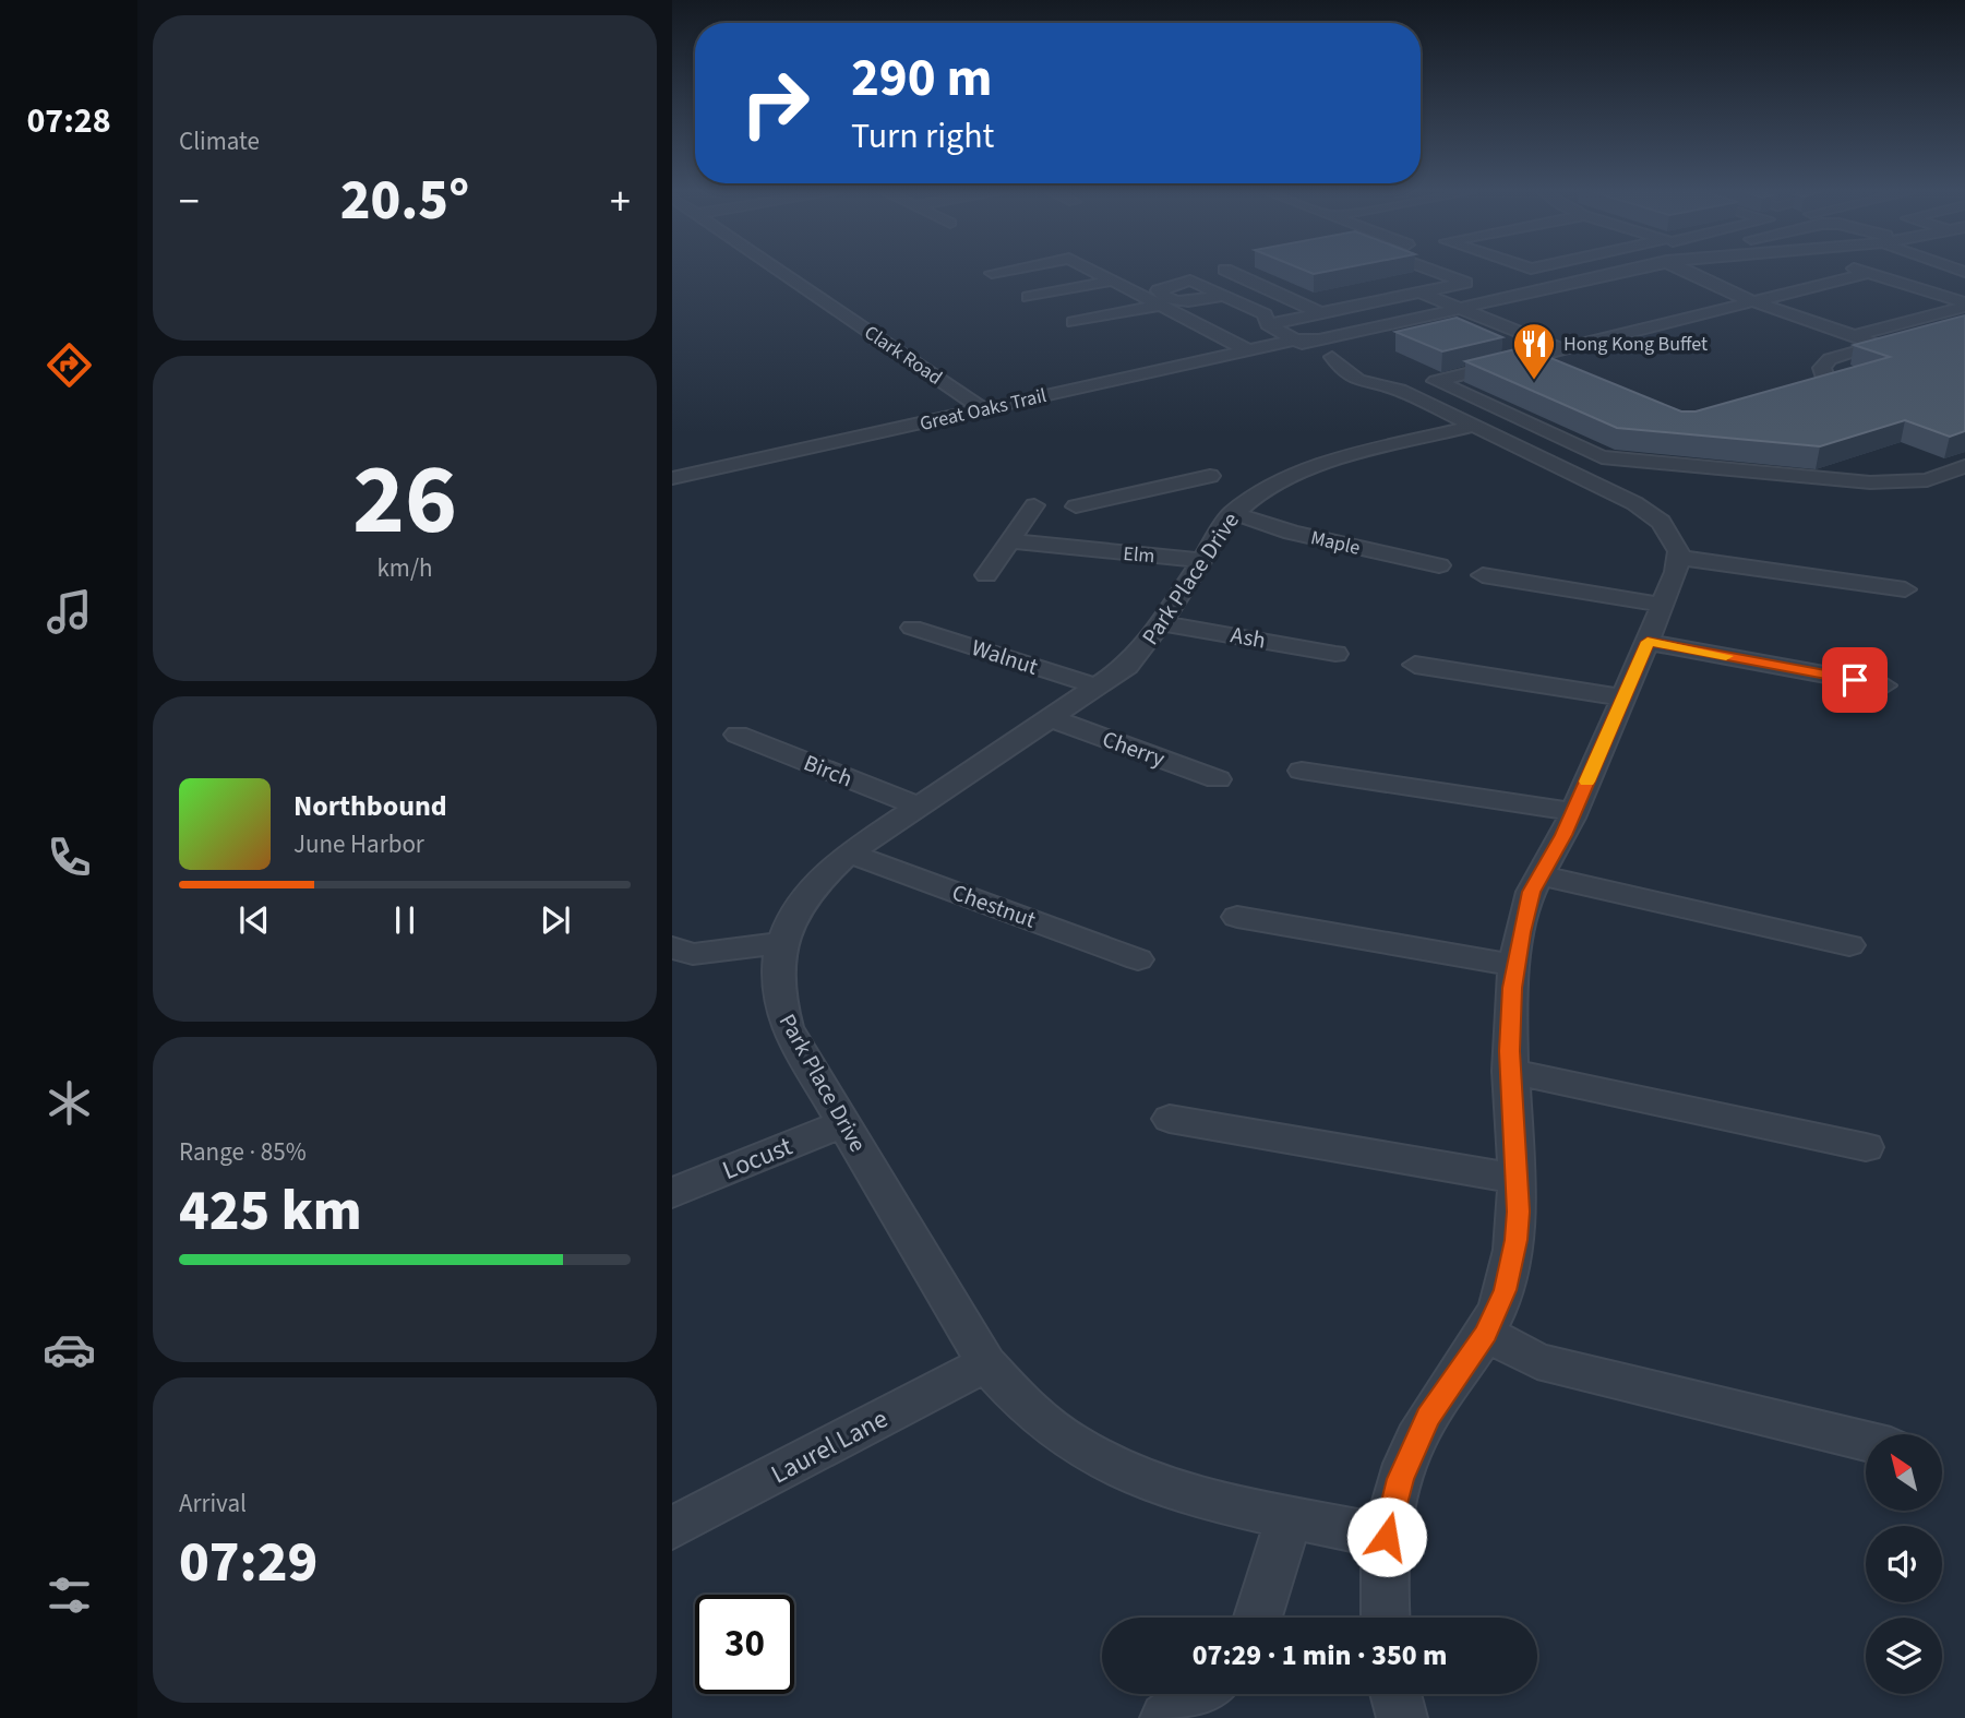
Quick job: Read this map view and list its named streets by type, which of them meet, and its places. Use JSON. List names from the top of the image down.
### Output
{
  "streets": {
    "street": [
      "Clark Road",
      "Great Oaks Trail",
      "Maple",
      "Elm",
      "Park Place Drive",
      "Ash",
      "Walnut",
      "Cherry",
      "Birch",
      "Chestnut",
      "Locust",
      "Laurel Lane"
    ]
  },
  "crossings": [
    ["Clark Road", "Great Oaks Trail"],
    ["Maple", "Park Place Drive"],
    ["Elm", "Park Place Drive"],
    ["Park Place Drive", "Ash"],
    ["Park Place Drive", "Walnut"],
    ["Park Place Drive", "Cherry"],
    ["Park Place Drive", "Birch"],
    ["Park Place Drive", "Chestnut"],
    ["Park Place Drive", "Locust"],
    ["Park Place Drive", "Laurel Lane"]
  ],
  "places": {
    "restaurant": ["Hong Kong Buffet"]
  },
  "north": "top left",
  "page": {
    "tabs": "07:28",
    "tile": [
      "Climate",
      ["26", "km/h"],
      ["Range · 85%", "425 km"],
      ["Arrival", "07:29"]
    ],
    "turn": ["290 m", "Turn right"],
    "heat": ["−", "20.5°", "+"],
    "song": ["Northbound", "June Harbor"],
    "limit": "30",
    "trip": "07:29 · 1 min · 350 m"
  }
}
